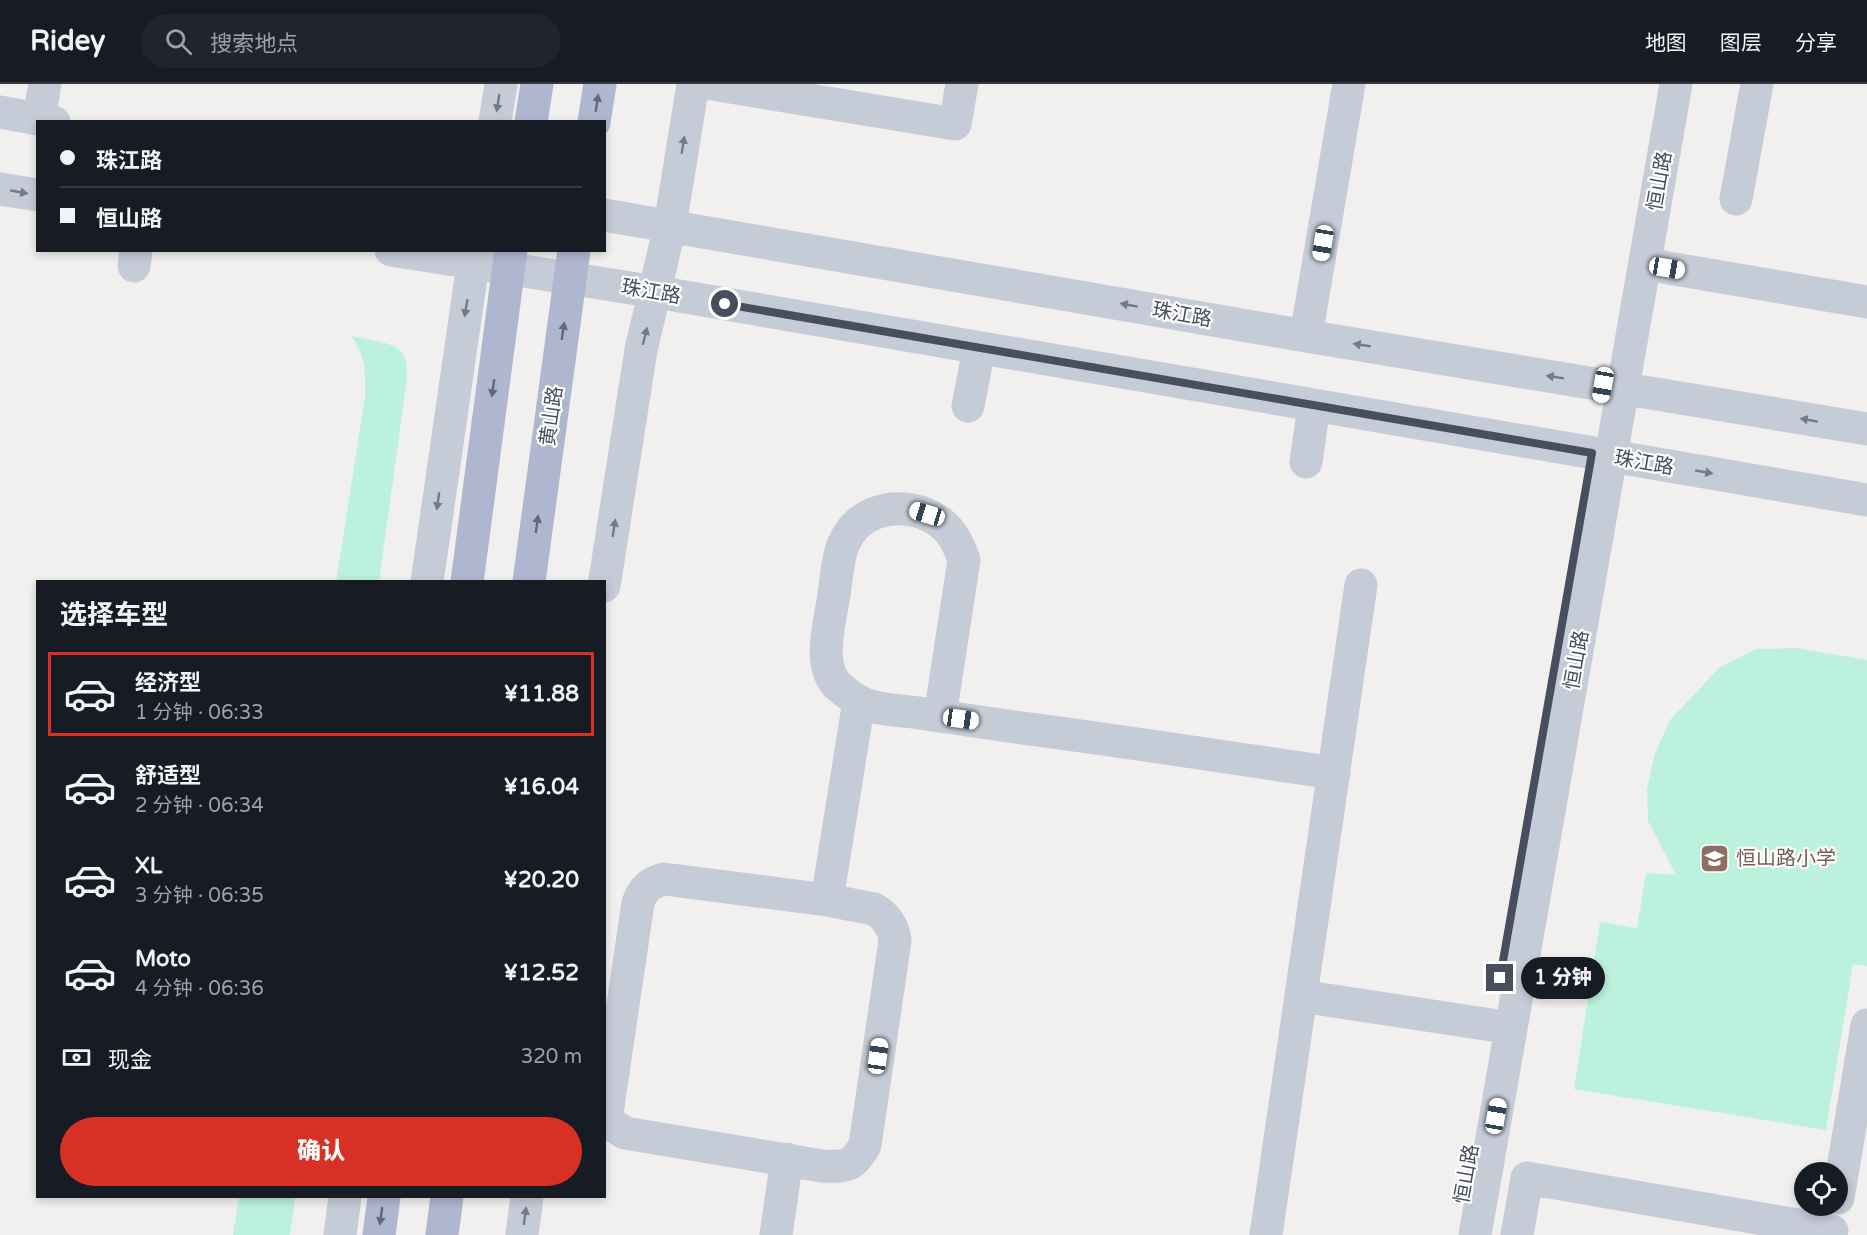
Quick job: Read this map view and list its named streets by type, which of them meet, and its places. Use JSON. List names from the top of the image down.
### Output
{
  "streets": {
    "main road": ["黄山路"],
    "street": ["恒山路", "珠江路"]
  },
  "crossings": [
    ["恒山路", "珠江路"],
    ["珠江路", "黄山路"]
  ],
  "places": {
    "school or university": ["恒山路小学"]
  },
  "page": {
    "header": "Ridey",
    "search": "搜索地点",
    "nav": ["地图", "图层", "分享"],
    "banner": ["珠江路", "恒山路"],
    "heading": "选择车型",
    "list": [
      {
        "name": "经济型",
        "note": "1 分钟 · 06:33",
        "value": "¥11.88"
      },
      {
        "name": "舒适型",
        "note": "2 分钟 · 06:34",
        "value": "¥16.04"
      },
      {
        "name": "XL",
        "note": "3 分钟 · 06:35",
        "value": "¥20.20"
      },
      {
        "name": "Moto",
        "note": "4 分钟 · 06:36",
        "value": "¥12.52"
      }
    ],
    "bubble": "1 分钟",
    "pay": ["现金", "320 m"],
    "buttons": "确认"
  }
}
